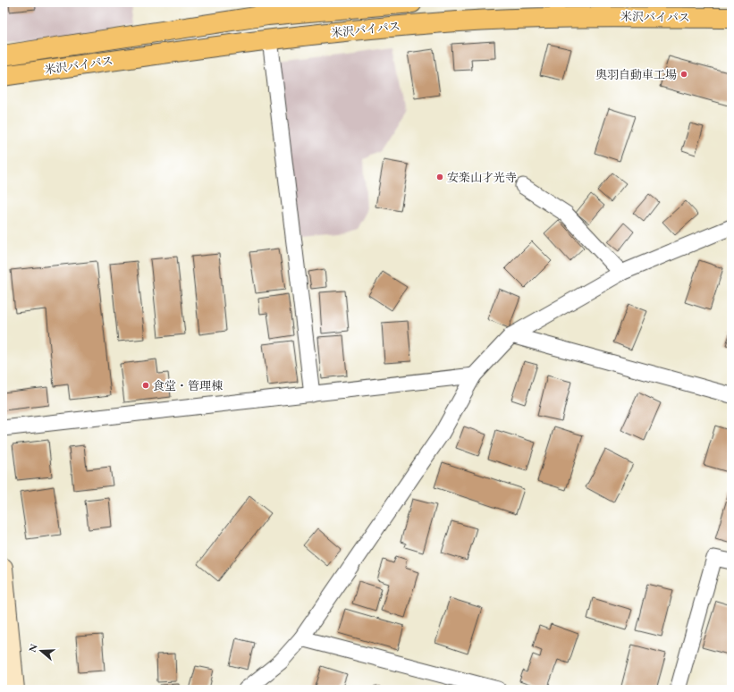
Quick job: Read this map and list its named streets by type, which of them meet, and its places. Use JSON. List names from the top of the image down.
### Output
{
  "streets": {
    "highway": ["米沢バイパス"]
  },
  "places": ["奥羽自動車工場", "安楽山才光寺", "食堂・管理棟"],
  "north": "left"
}
